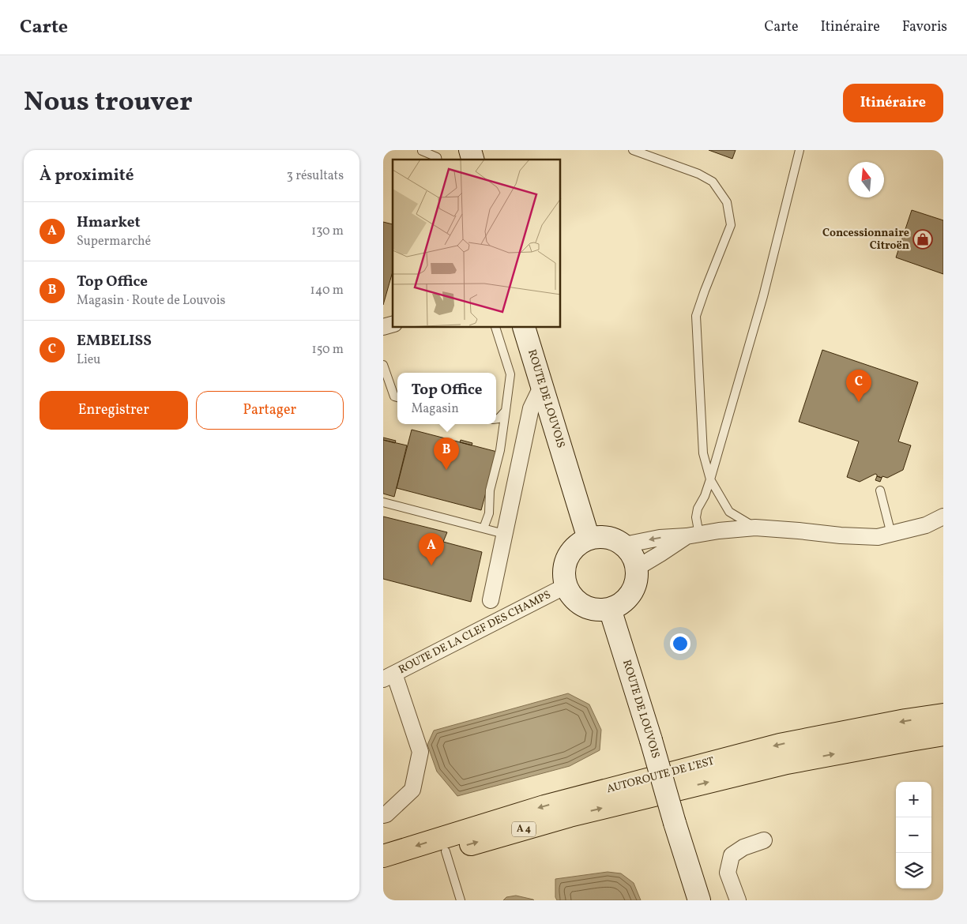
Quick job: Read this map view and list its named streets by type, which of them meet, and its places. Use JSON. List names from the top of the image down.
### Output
{
  "streets": {
    "highway": ["AUTOROUTE DE L’EST", "A 4"],
    "main road": ["ROUTE DE LOUVOIS"],
    "street": ["ROUTE DE LA CLEF DES CHAMPS"]
  },
  "crossings": [
    ["ROUTE DE LOUVOIS", "ROUTE DE LA CLEF DES CHAMPS"]
  ],
  "places": {
    "shop": ["Concessionnaire Citroën"]
  },
  "north": "top",
  "page": {
    "header": "Carte",
    "nav": ["Carte", "Itinéraire", "Favoris"],
    "title": "Nous trouver",
    "buttons": [
      "Itinéraire",
      ["Enregistrer", "Partager"]
    ],
    "heading": ["À proximité", "3 résultats"],
    "list": [
      {
        "mark": "A",
        "name": "Hmarket",
        "note": "Supermarché",
        "value": "130 m"
      },
      {
        "mark": "B",
        "name": "Top Office",
        "note": "Magasin · Route de Louvois",
        "value": "140 m"
      },
      {
        "mark": "C",
        "name": "EMBELISS",
        "note": "Lieu",
        "value": "150 m"
      }
    ],
    "pins": ["C", "B", "A"],
    "popup": ["Top Office", "Magasin"],
    "map_buttons": ["+", "−"]
  }
}
